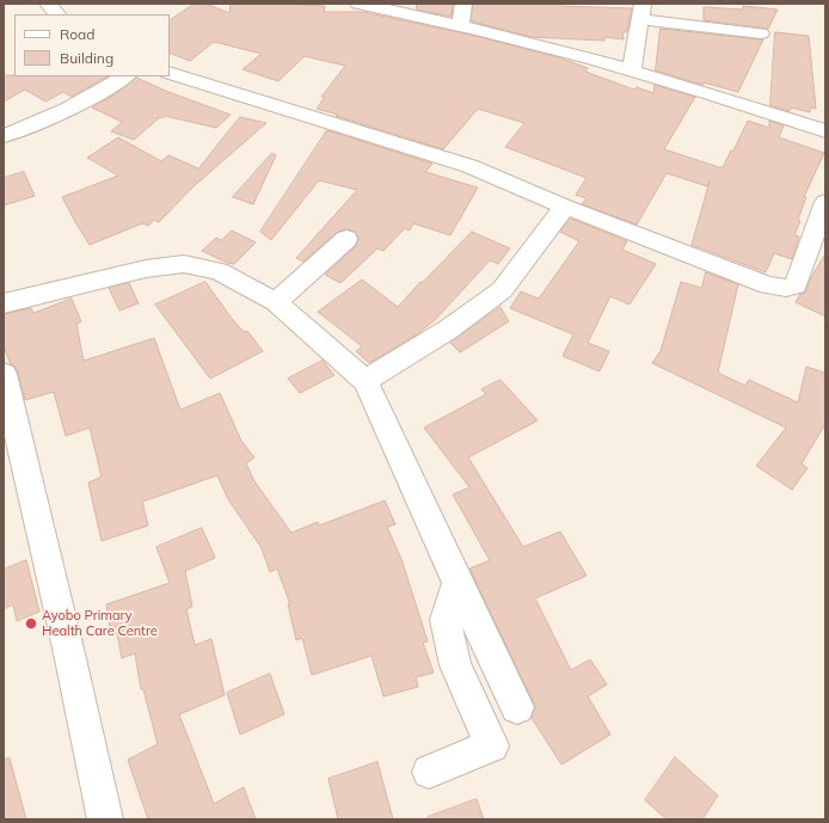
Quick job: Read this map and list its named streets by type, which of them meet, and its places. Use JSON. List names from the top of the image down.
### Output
{
  "places": ["Ayobo Primary Health Care Centre"],
  "legend": ["Road", "Building"]
}
